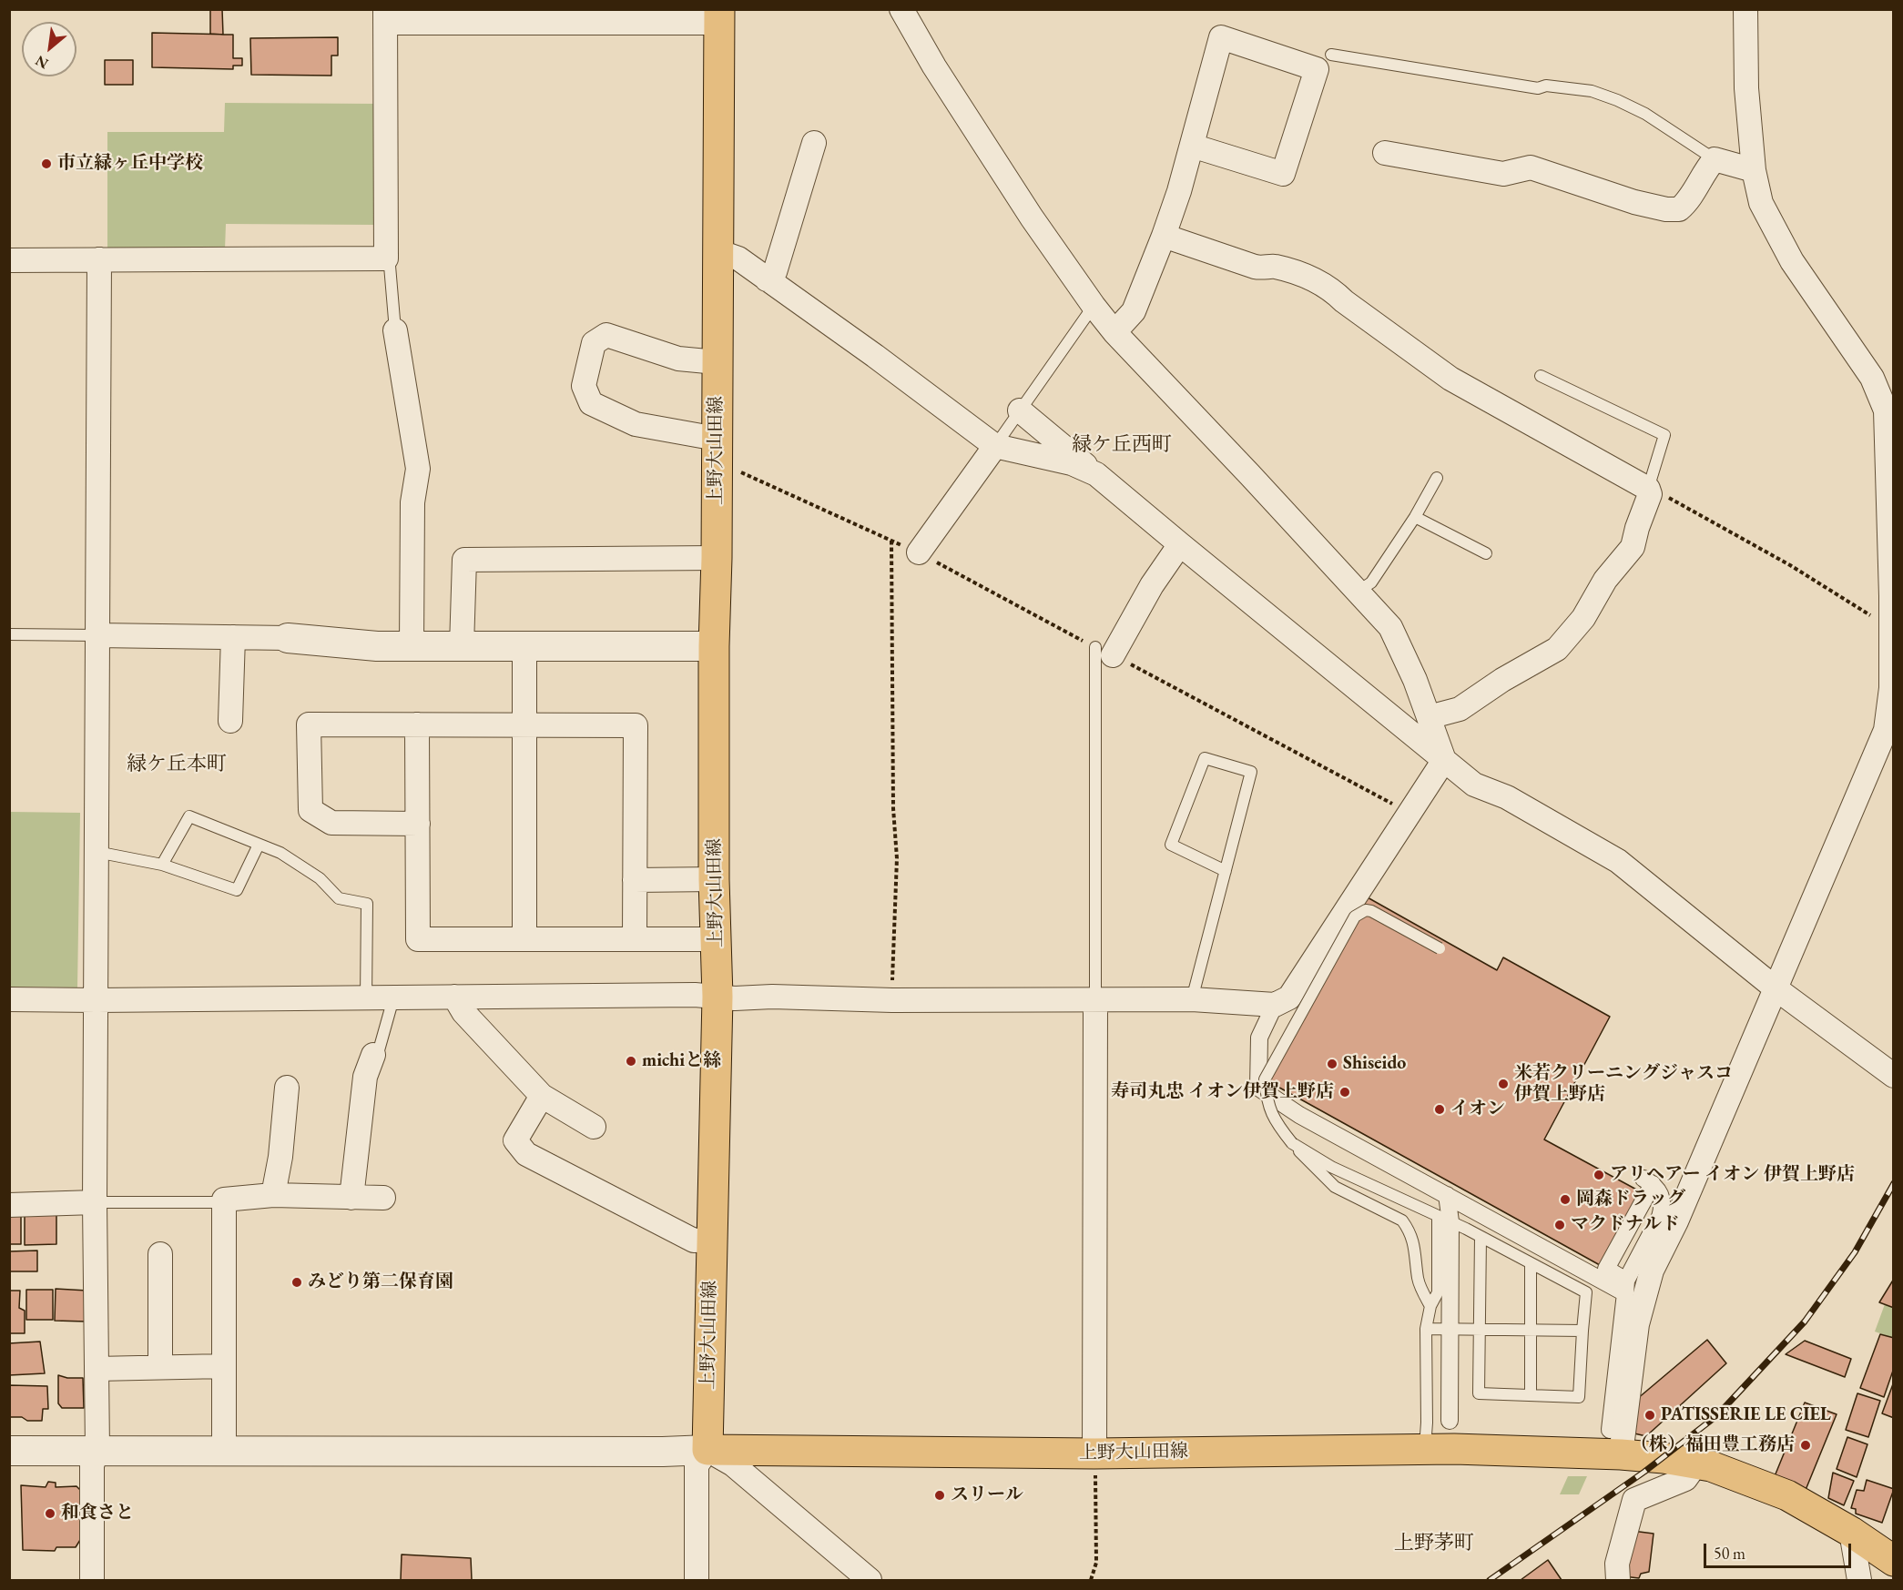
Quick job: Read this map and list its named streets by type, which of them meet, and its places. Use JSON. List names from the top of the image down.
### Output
{
  "streets": {
    "main road": ["上野大山田線"]
  },
  "districts": ["緑ケ丘西町", "緑ケ丘本町", "上野茅町"],
  "places": [
    "市立緑ヶ丘中学校",
    "michiと絲",
    "Shiseido",
    "米若クリーニングジャスコ 伊賀上野店",
    "寿司丸忠 イオン伊賀上野店",
    "イオン",
    "アリヘアー イオン 伊賀上野店",
    "岡森ドラッグ",
    "マクドナルド",
    "みどり第二保育園",
    "PATISSERIE LE CIEL",
    "（株）福田豊工務店",
    "スリール",
    "和食さと"
  ],
  "scale_bar": "50 m",
  "north": "bottom left"
}
